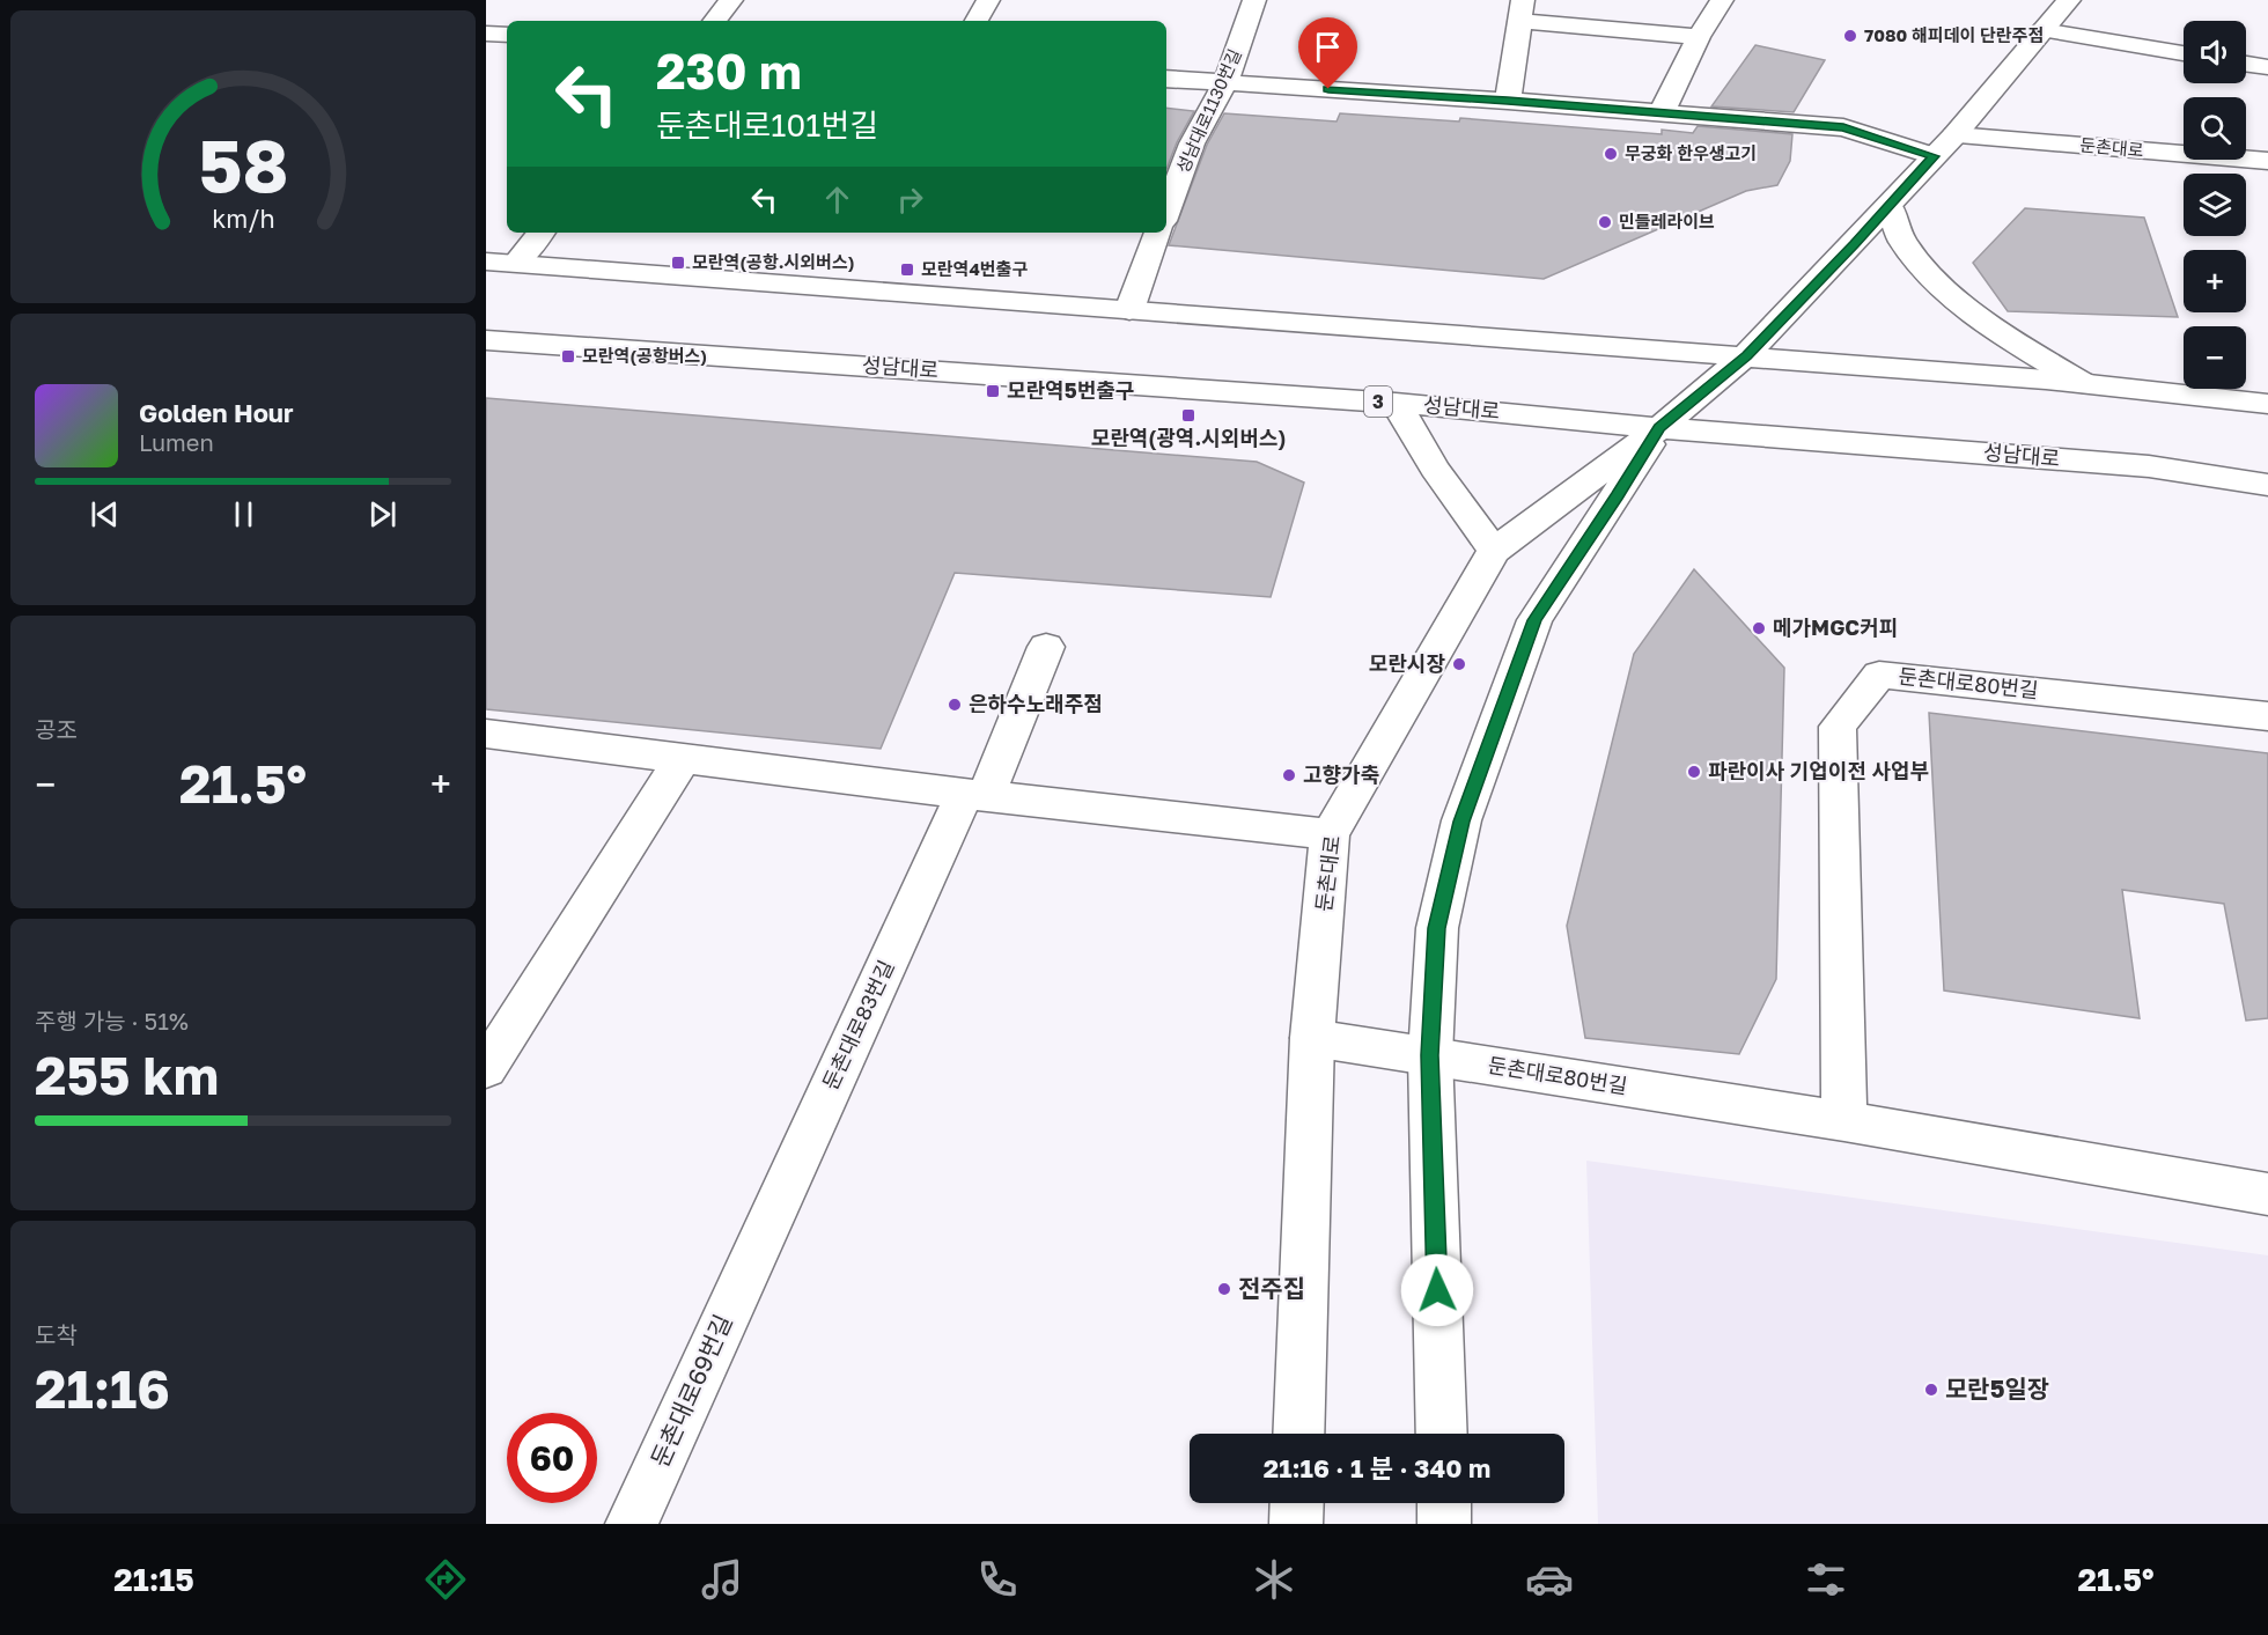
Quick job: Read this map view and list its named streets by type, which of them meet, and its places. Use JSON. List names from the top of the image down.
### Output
{
  "streets": {
    "main road": [
      "성남대로1130번길",
      "둔촌대로",
      "성남대로",
      "3",
      "둔촌대로80번길",
      "둔촌대로83번길",
      "둔촌대로69번길"
    ]
  },
  "crossings": [
    ["둔촌대로", "성남대로"],
    ["둔촌대로", "둔촌대로80번길"],
    ["둔촌대로83번길", "둔촌대로69번길"]
  ],
  "places": {
    "other": [
      "7080 해피데이 단란주점",
      "무궁화 한우생고기",
      "민들레라이브",
      "메가MGC커피",
      "모란시장",
      "은하수노래주점",
      "파란이사 기업이전 사업부",
      "고향가축",
      "전주집",
      "모란5일장"
    ],
    "transit": [
      "모란역(공항.시외버스)",
      "모란역4번출구",
      "모란역(공항버스)",
      "모란역5번출구",
      "모란역(광역.시외버스)"
    ]
  },
  "page": {
    "map_buttons": ["+", "−"],
    "turn": ["230 m", "둔촌대로101번길"],
    "song": ["Golden Hour", "Lumen"],
    "tile": [
      "공조",
      ["주행 가능 · 51%", "255 km"],
      ["도착", "21:16"]
    ],
    "heat": ["−", "21.5°", "+"],
    "limit": "60",
    "trip": "21:16 · 1 분 · 340 m",
    "tabs": ["21:15", "21.5°"],
    "gauge": ["58", "km/h"]
  }
}
